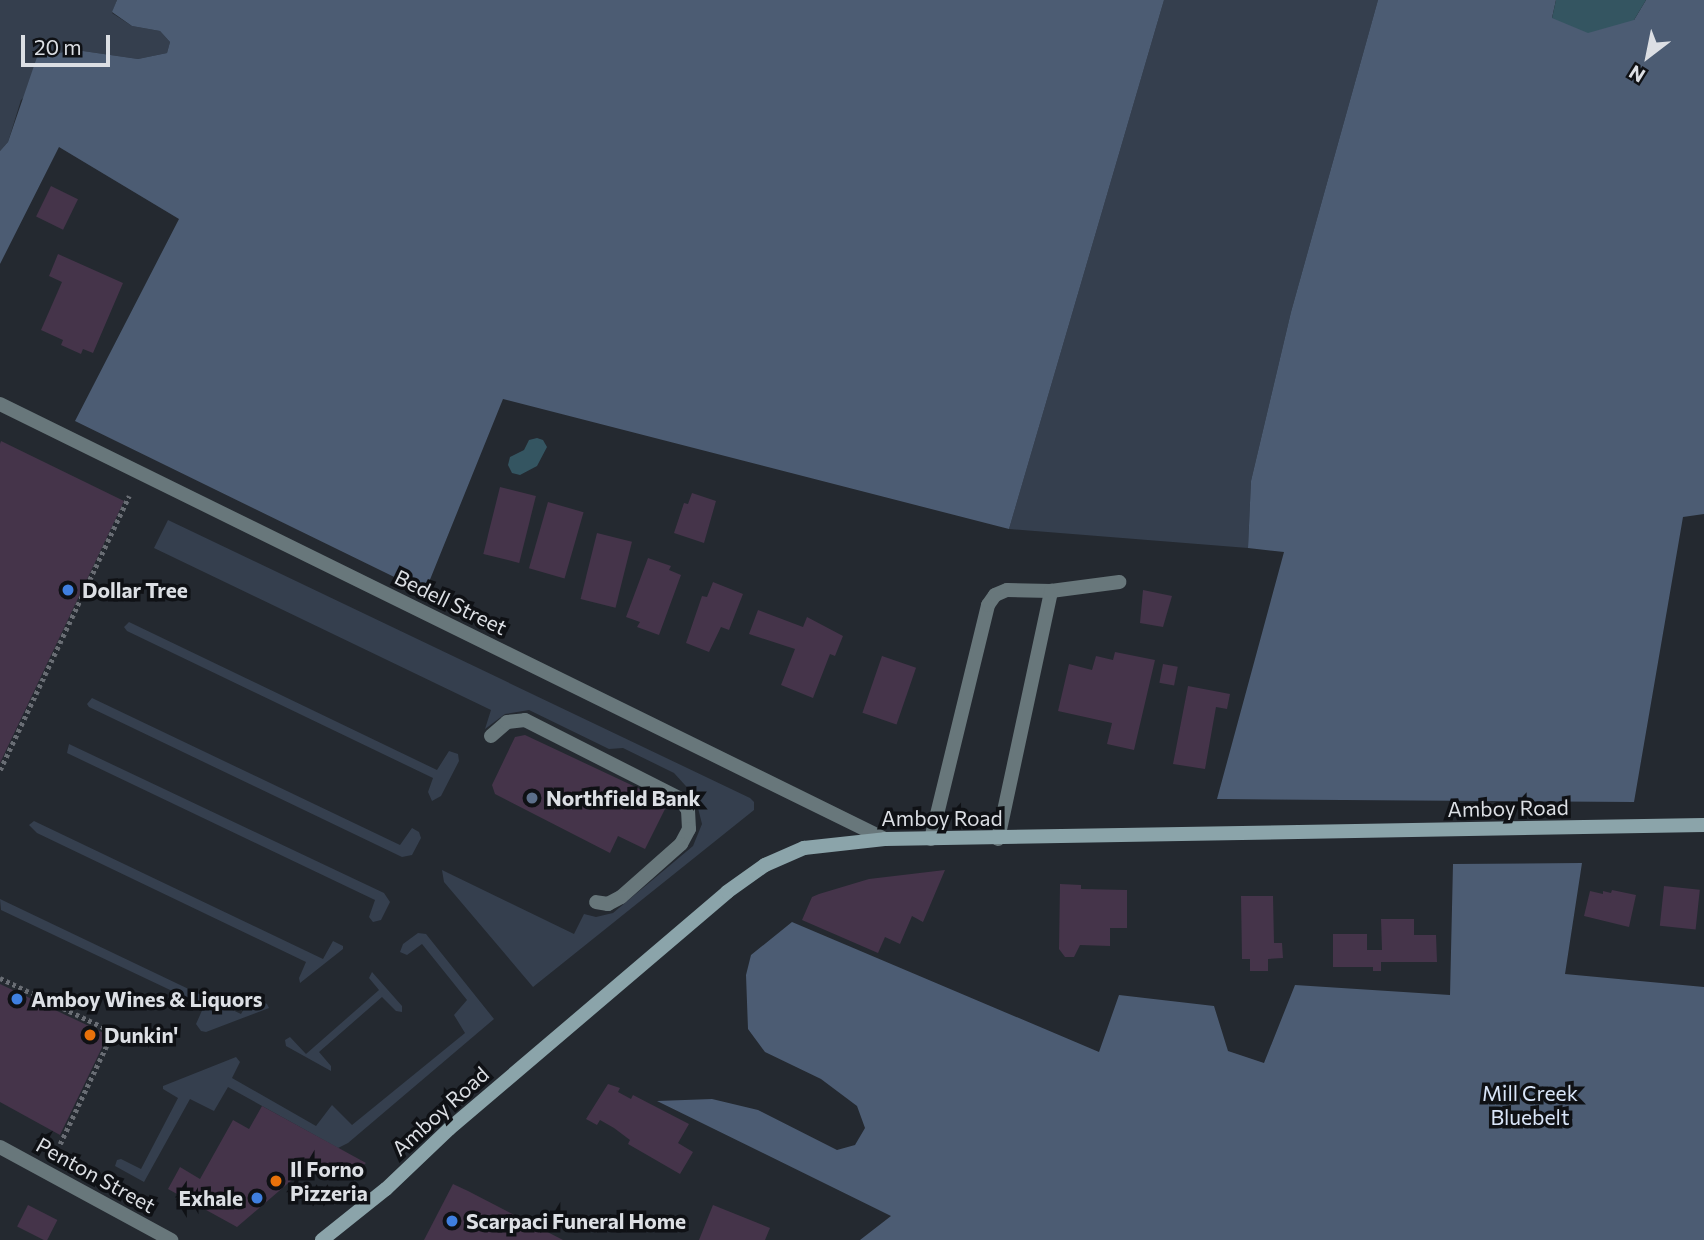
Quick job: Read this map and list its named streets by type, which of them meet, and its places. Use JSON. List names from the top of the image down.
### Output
{
  "streets": {
    "main road": ["Amboy Road"],
    "street": ["Bedell Street", "Penton Street"]
  },
  "crossings": [
    ["Bedell Street", "Amboy Road"]
  ],
  "parks": ["Mill Creek Bluebelt"],
  "places": [
    "Dollar Tree",
    "Northfield Bank",
    "Amboy Wines & Liquors",
    "Dunkin'",
    "Il Forno Pizzeria",
    "Exhale",
    "Scarpaci Funeral Home"
  ],
  "scale_bar": "20 m",
  "north": "bottom left"
}
